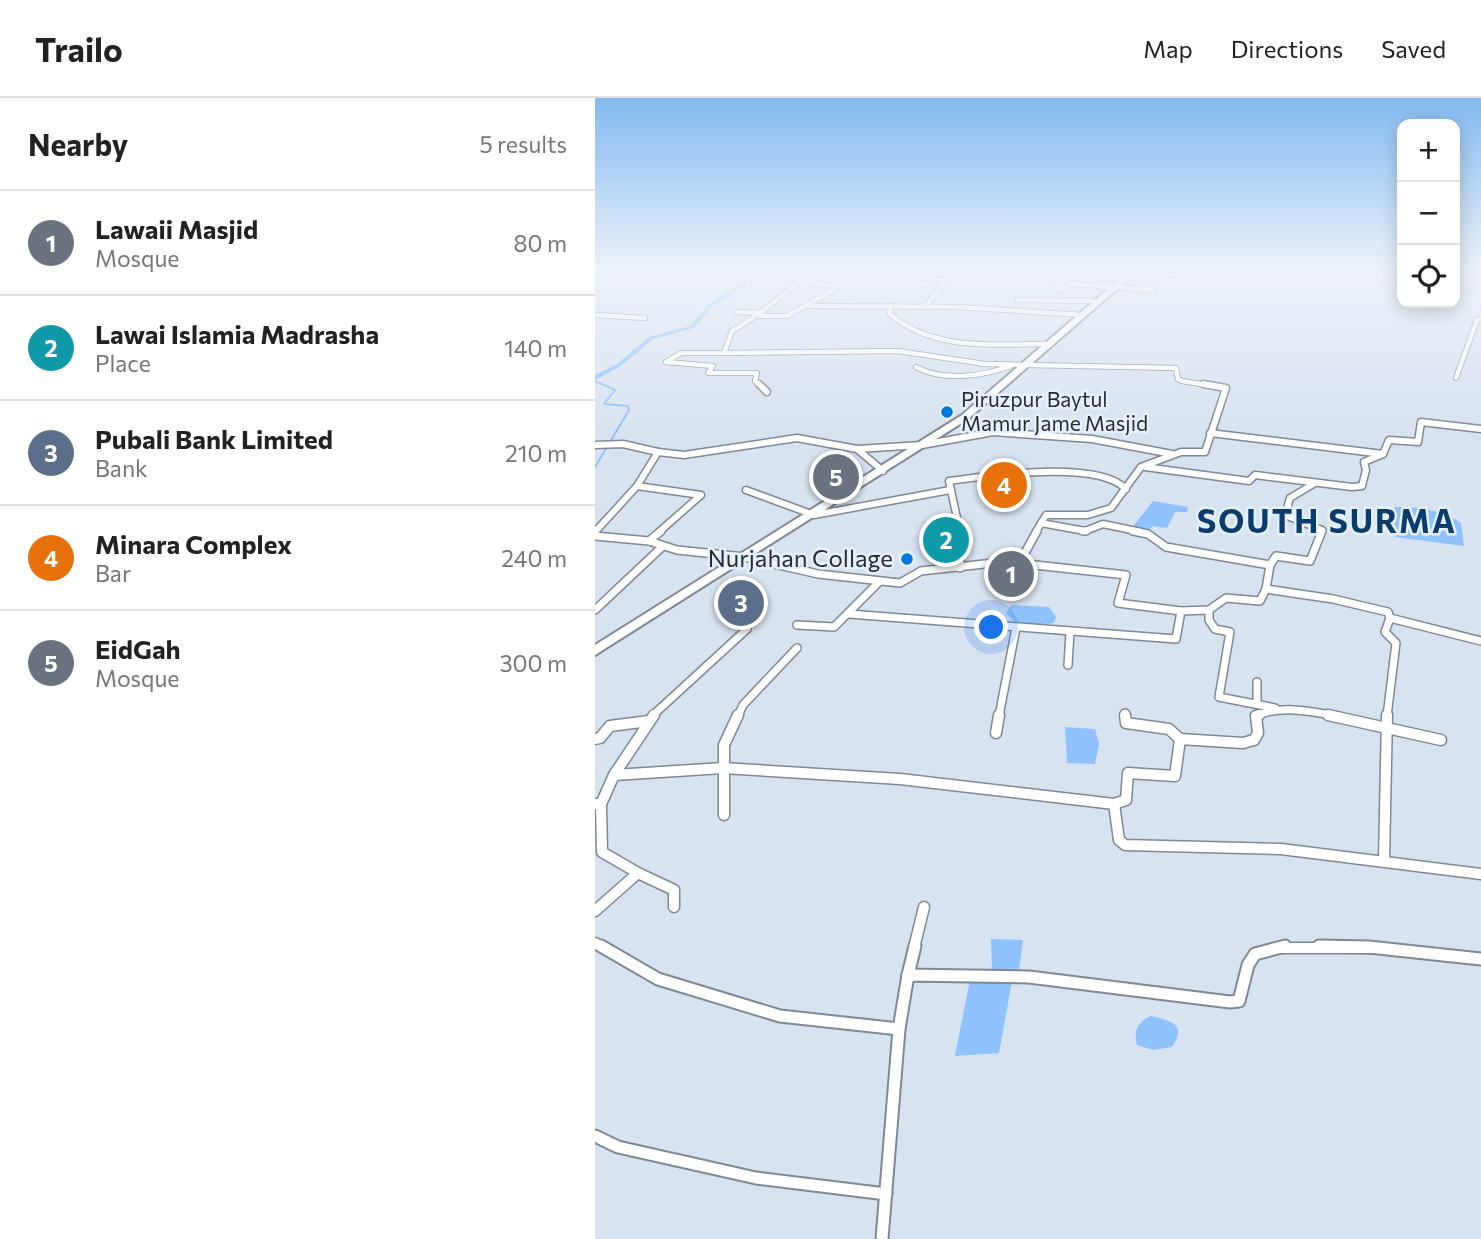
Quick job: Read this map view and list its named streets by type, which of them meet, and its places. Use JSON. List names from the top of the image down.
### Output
{
  "districts": ["SOUTH SURMA"],
  "places": ["Piruzpur Baytul Mamur Jame Masjid", "Nurjahan Collage"],
  "page": {
    "header": "Trailo",
    "nav": ["Map", "Directions", "Saved"],
    "heading": ["Nearby", "5 results"],
    "map_buttons": ["+", "−"],
    "list": [
      {
        "mark": "1",
        "name": "Lawaii Masjid",
        "note": "Mosque",
        "value": "80 m"
      },
      {
        "mark": "2",
        "name": "Lawai Islamia Madrasha",
        "note": "Place",
        "value": "140 m"
      },
      {
        "mark": "3",
        "name": "Pubali Bank Limited",
        "note": "Bank",
        "value": "210 m"
      },
      {
        "mark": "4",
        "name": "Minara Complex",
        "note": "Bar",
        "value": "240 m"
      },
      {
        "mark": "5",
        "name": "EidGah",
        "note": "Mosque",
        "value": "300 m"
      }
    ],
    "pins": [
      "5",
      "4",
      "2",
      "1",
      "3"
    ]
  }
}
